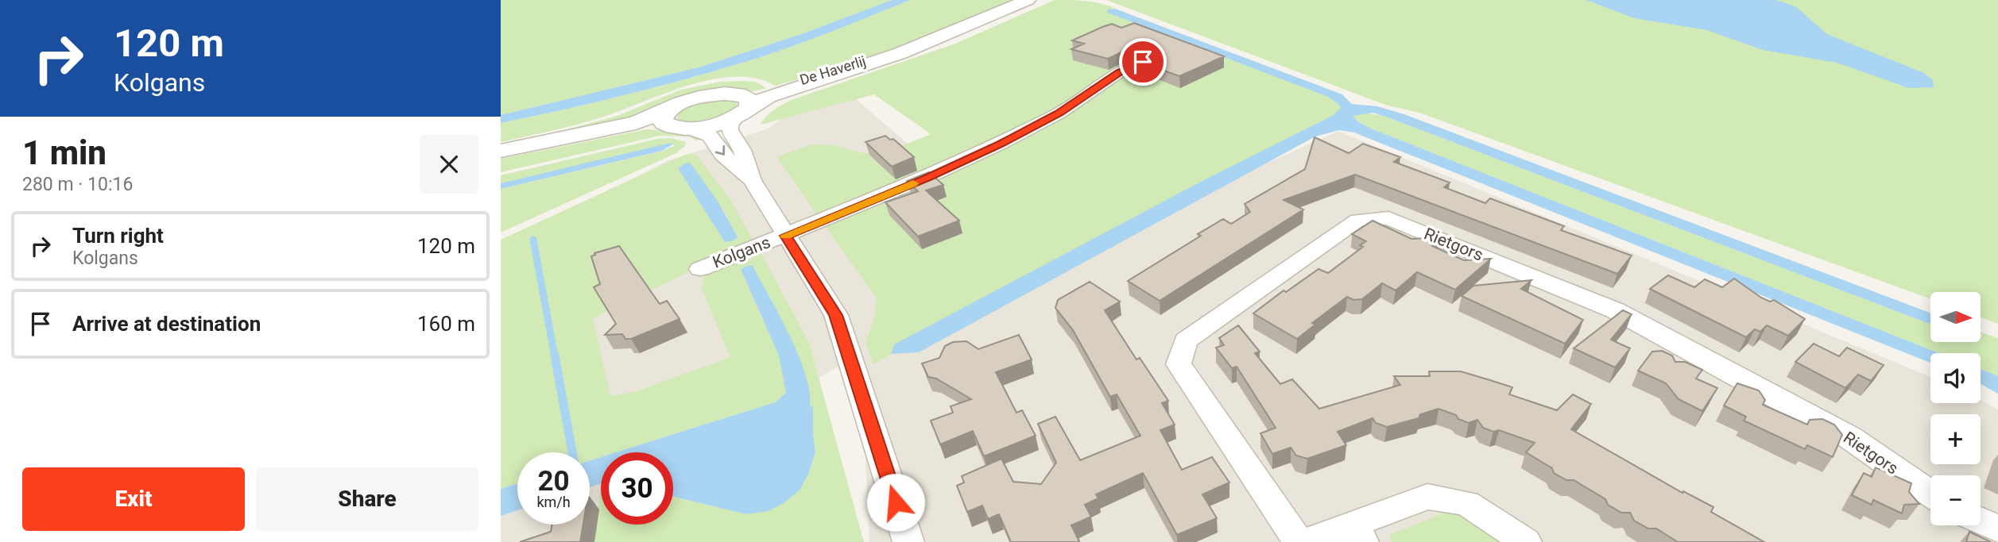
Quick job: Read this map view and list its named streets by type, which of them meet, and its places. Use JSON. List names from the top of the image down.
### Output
{
  "streets": {
    "street": ["De Haverlij", "Rietgors", "Kolgans"]
  },
  "north": "right",
  "page": {
    "turn": ["120 m", "Kolgans"],
    "heading": ["1 min", "280 m · 10:16"],
    "list": [
      {
        "name": "Turn right",
        "note": "Kolgans",
        "value": "120 m"
      },
      {
        "name": "Arrive at destination",
        "value": "160 m"
      }
    ],
    "map_buttons": ["+", "−"],
    "speed": "20 km/h",
    "limit": "30",
    "buttons": ["Exit", "Share"]
  }
}
